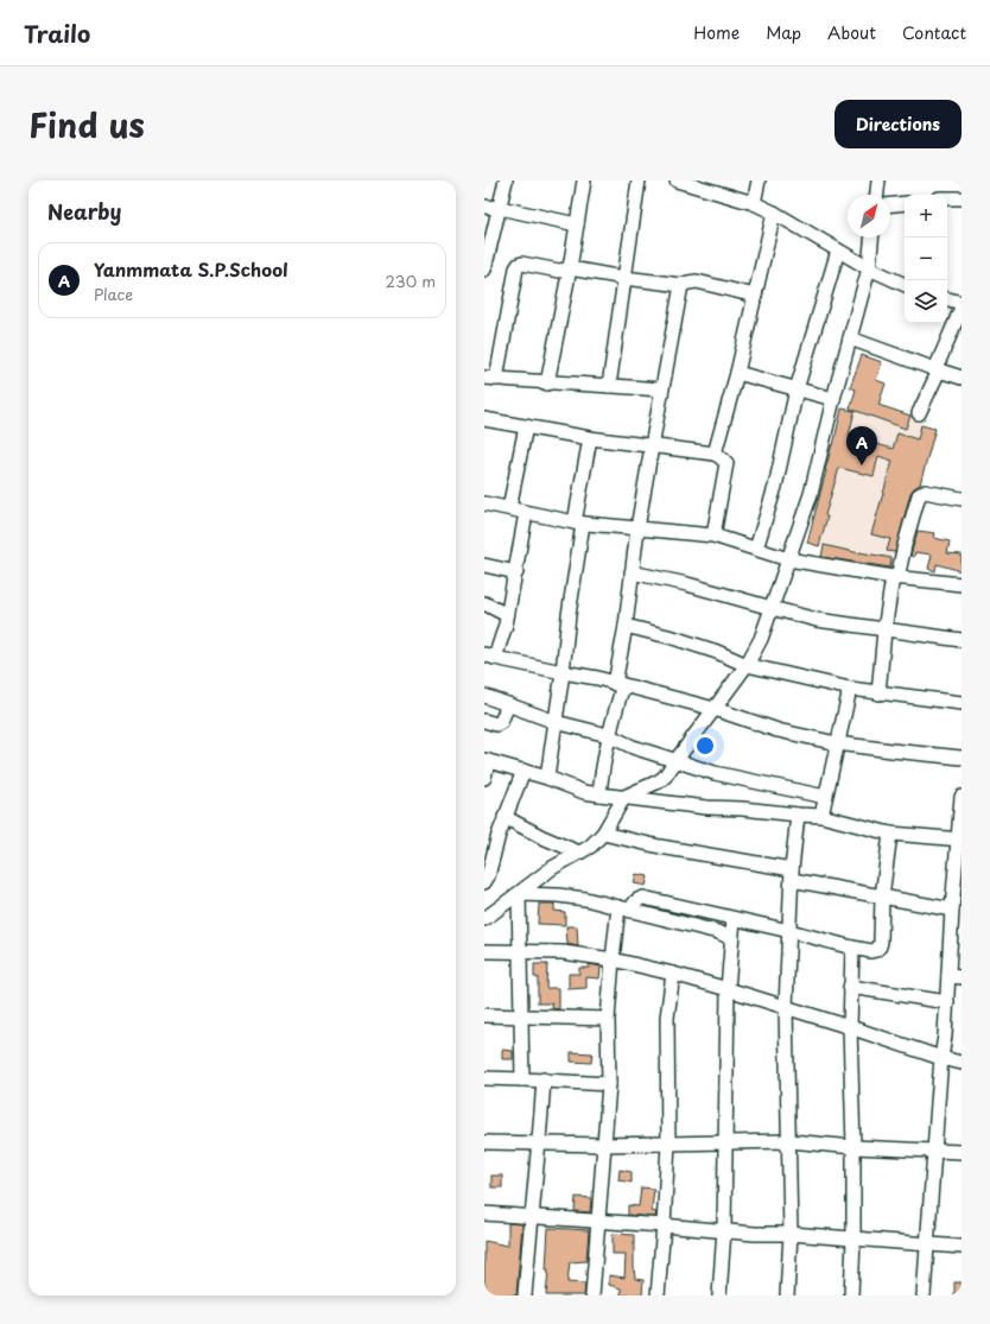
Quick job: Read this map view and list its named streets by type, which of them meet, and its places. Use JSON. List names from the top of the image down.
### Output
{
  "north": "top right",
  "page": {
    "header": "Trailo",
    "nav": [
      "Home",
      "Map",
      "About",
      "Contact"
    ],
    "title": "Find us",
    "buttons": "Directions",
    "heading": "Nearby",
    "map_buttons": ["+", "−"],
    "list": [
      {
        "mark": "A",
        "name": "Yanmmata S.P.School",
        "note": "Place",
        "value": "230 m"
      }
    ],
    "pins": "A"
  }
}
